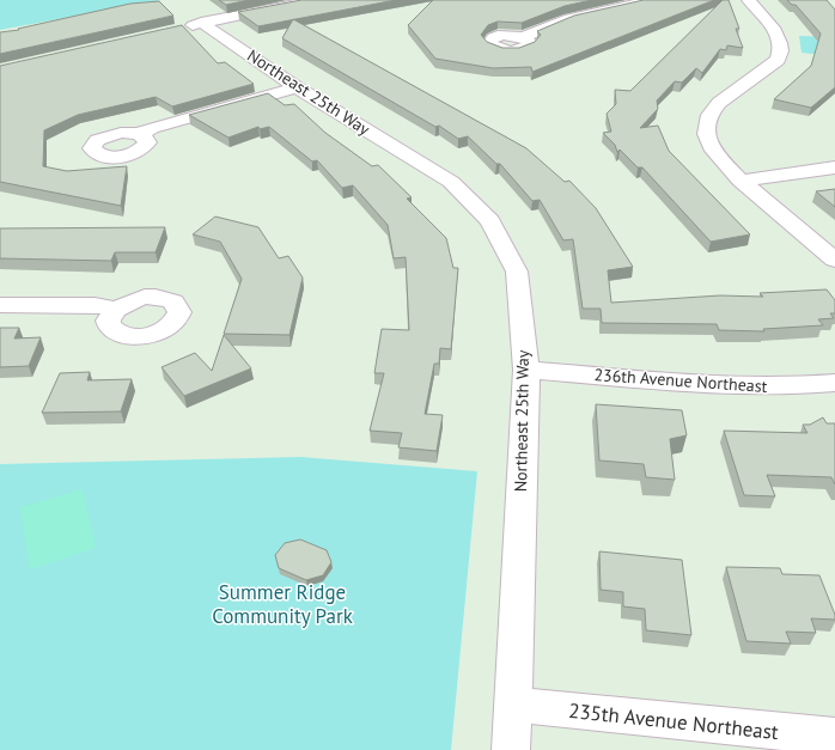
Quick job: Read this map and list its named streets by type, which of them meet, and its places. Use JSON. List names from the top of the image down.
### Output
{
  "streets": {
    "street": ["Northeast 25th Way", "236th Avenue Northeast", "235th Avenue Northeast"]
  },
  "crossings": [
    ["Northeast 25th Way", "236th Avenue Northeast"],
    ["Northeast 25th Way", "235th Avenue Northeast"]
  ],
  "parks": ["Summer Ridge Community Park"]
}
